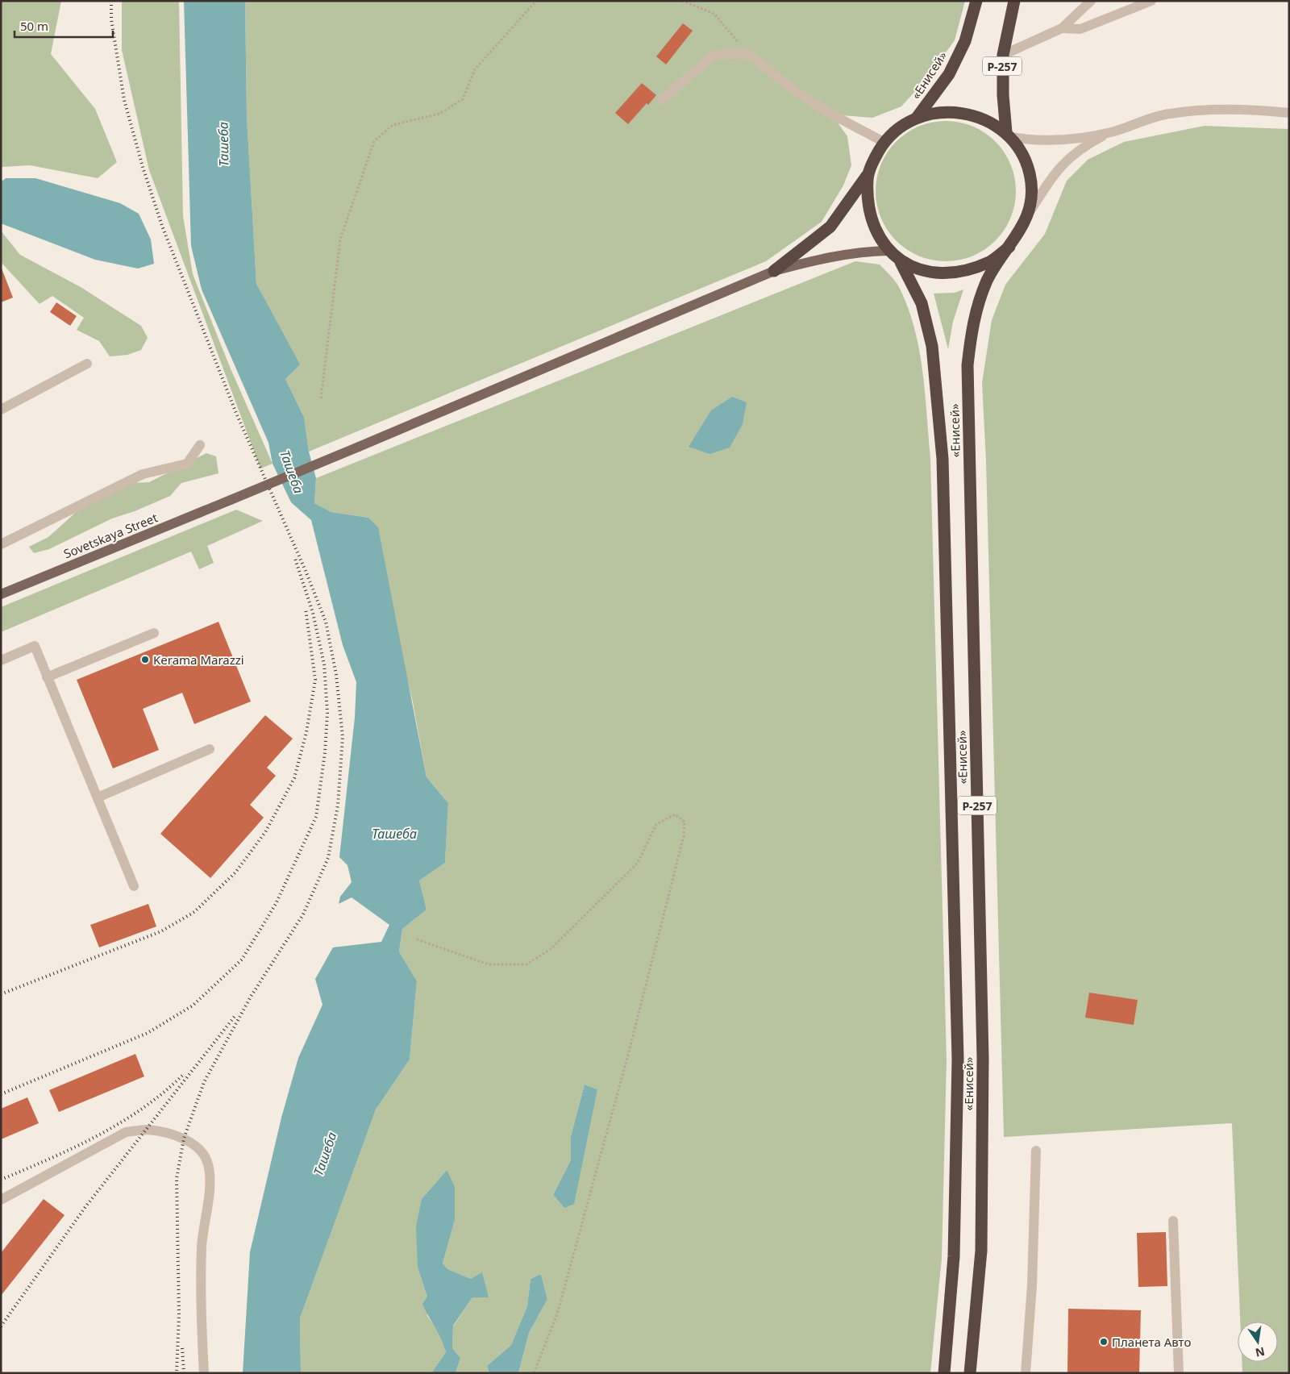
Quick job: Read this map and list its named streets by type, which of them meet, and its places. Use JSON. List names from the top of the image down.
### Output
{
  "streets": {
    "highway": ["Р-257", "«Енисей»"],
    "main road": ["Sovetskaya Street"]
  },
  "crossings": [
    ["Р-257", "«Енисей»"],
    ["«Енисей»", "Sovetskaya Street"]
  ],
  "water": ["Ташеба"],
  "places": ["Kerama Marazzi", "Планета Авто"],
  "scale_bar": "50 m",
  "north": "bottom"
}
